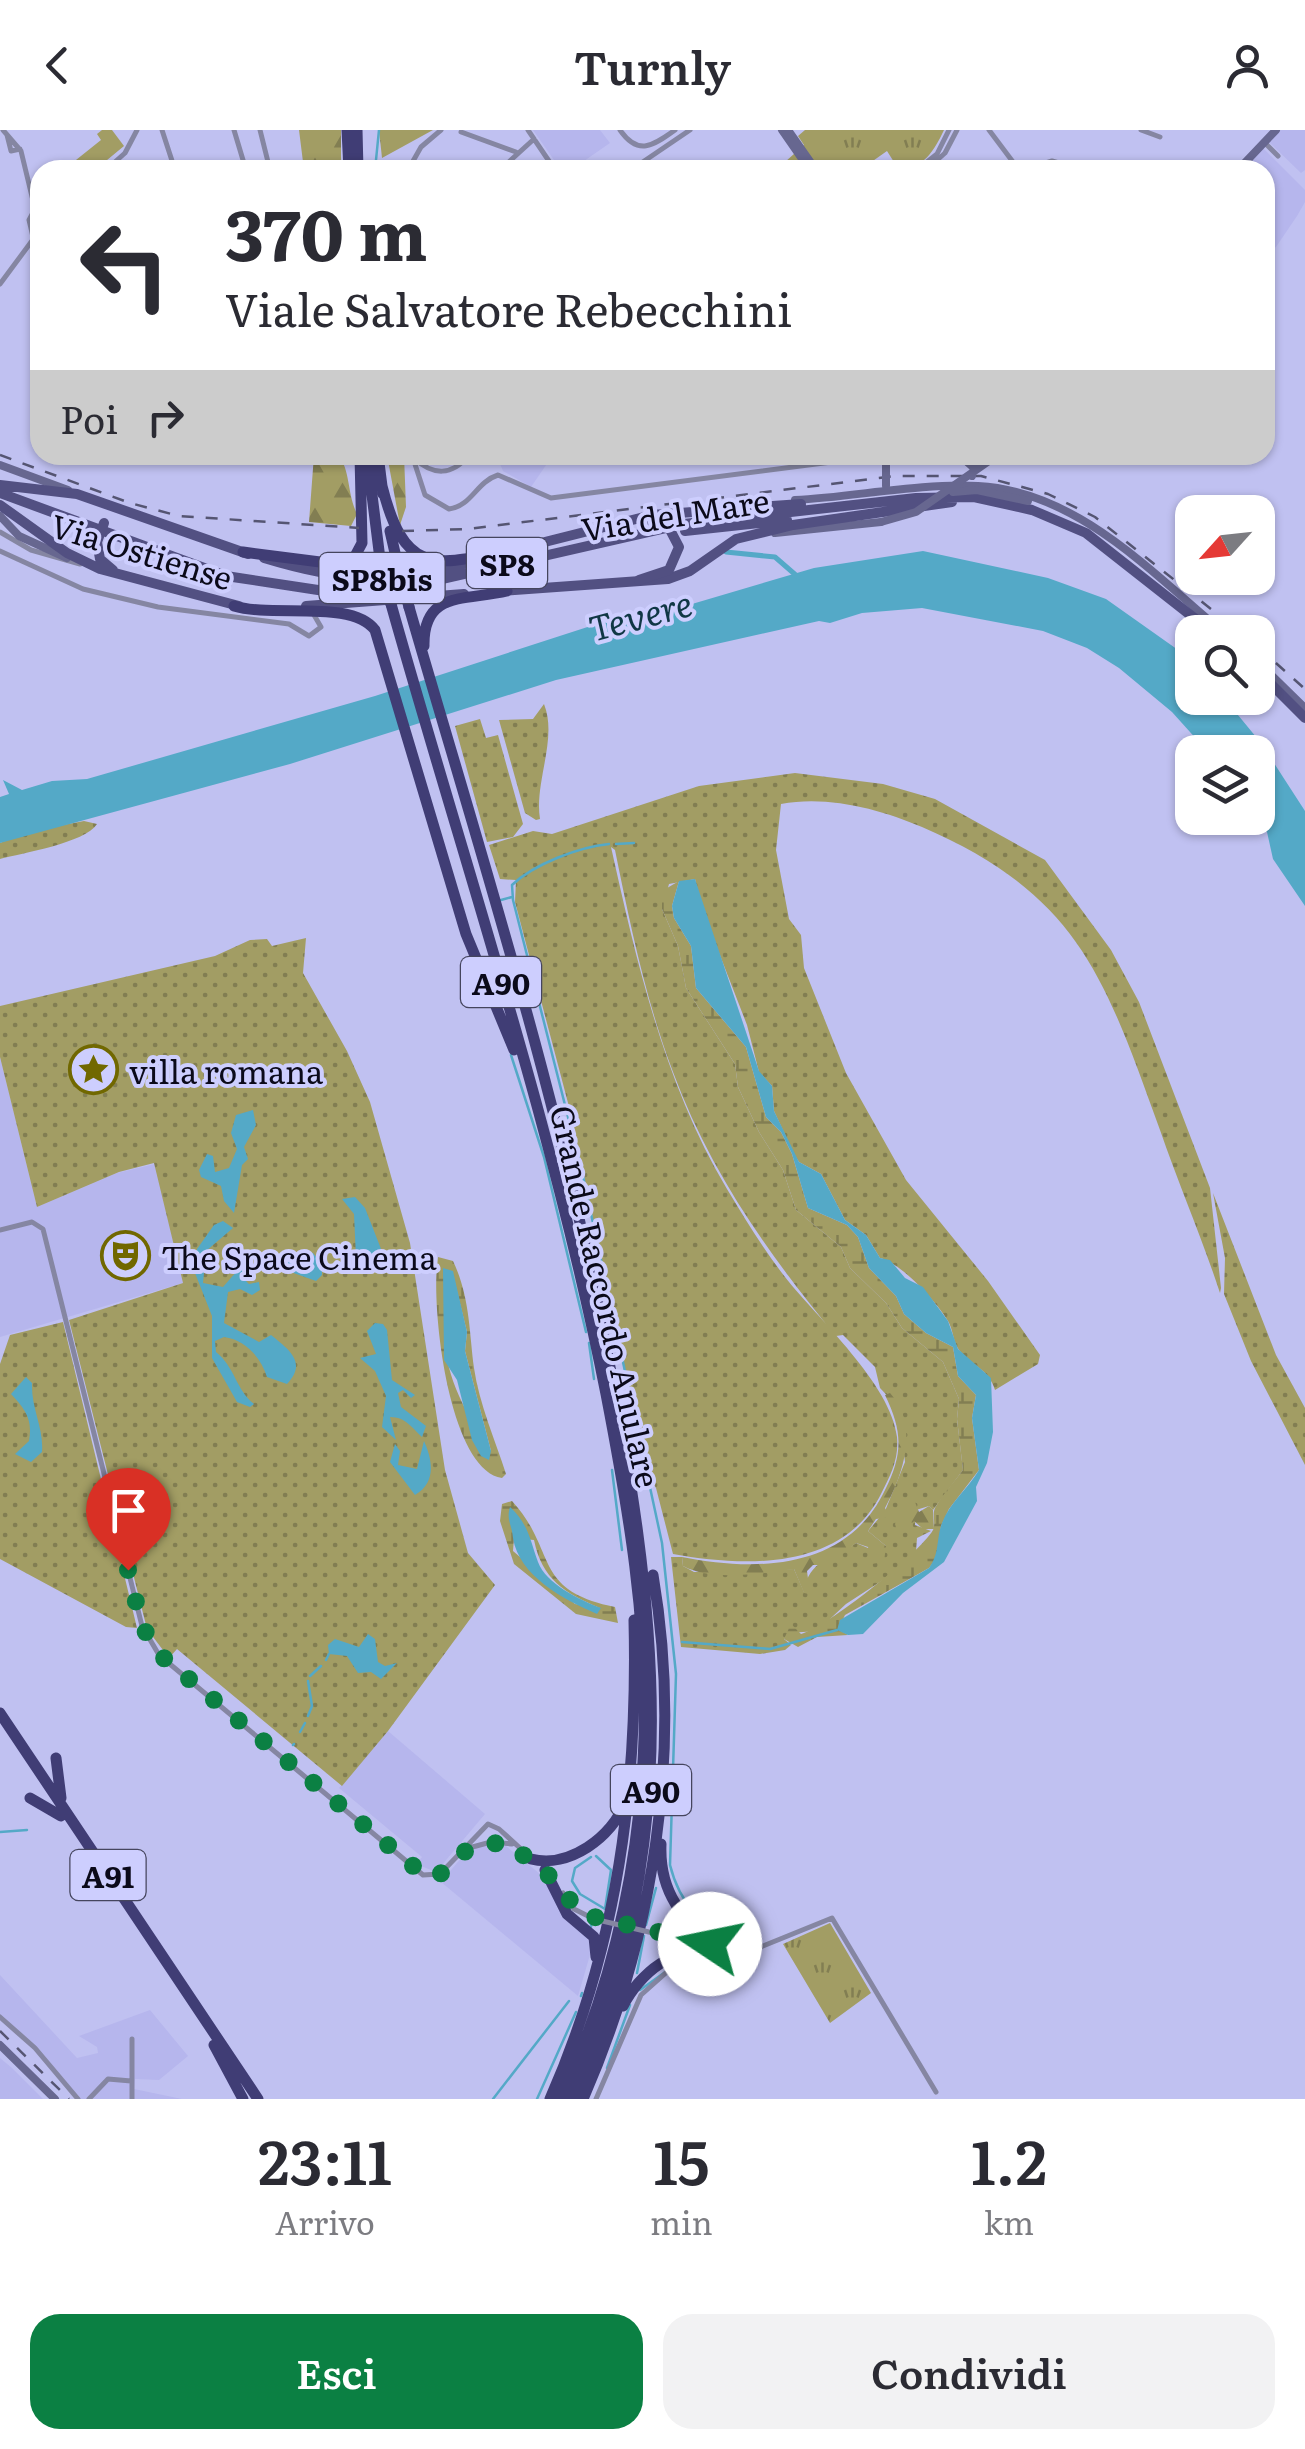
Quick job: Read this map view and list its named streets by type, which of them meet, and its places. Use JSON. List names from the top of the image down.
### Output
{
  "streets": {
    "highway": ["A90", "Grande Raccordo Anulare", "A91"],
    "main road": [
      "Via del Mare",
      "Via Ostiense",
      "SP8",
      "SP8bis"
    ]
  },
  "crossings": [
    ["Via del Mare", "Via Ostiense"],
    ["Via Ostiense", "SP8bis"]
  ],
  "water": ["Tevere"],
  "places": {
    "place": ["villa romana"],
    "theatre": ["The Space Cinema"]
  },
  "north": "bottom left",
  "page": {
    "header": "Turnly",
    "turn": ["370 m", "Viale Salvatore Rebecchini"],
    "then": "Poi",
    "eta": [
      "23:11",
      "Arrivo",
      "15",
      "min",
      "1.2",
      "km"
    ],
    "buttons": ["Esci", "Condividi"]
  }
}
